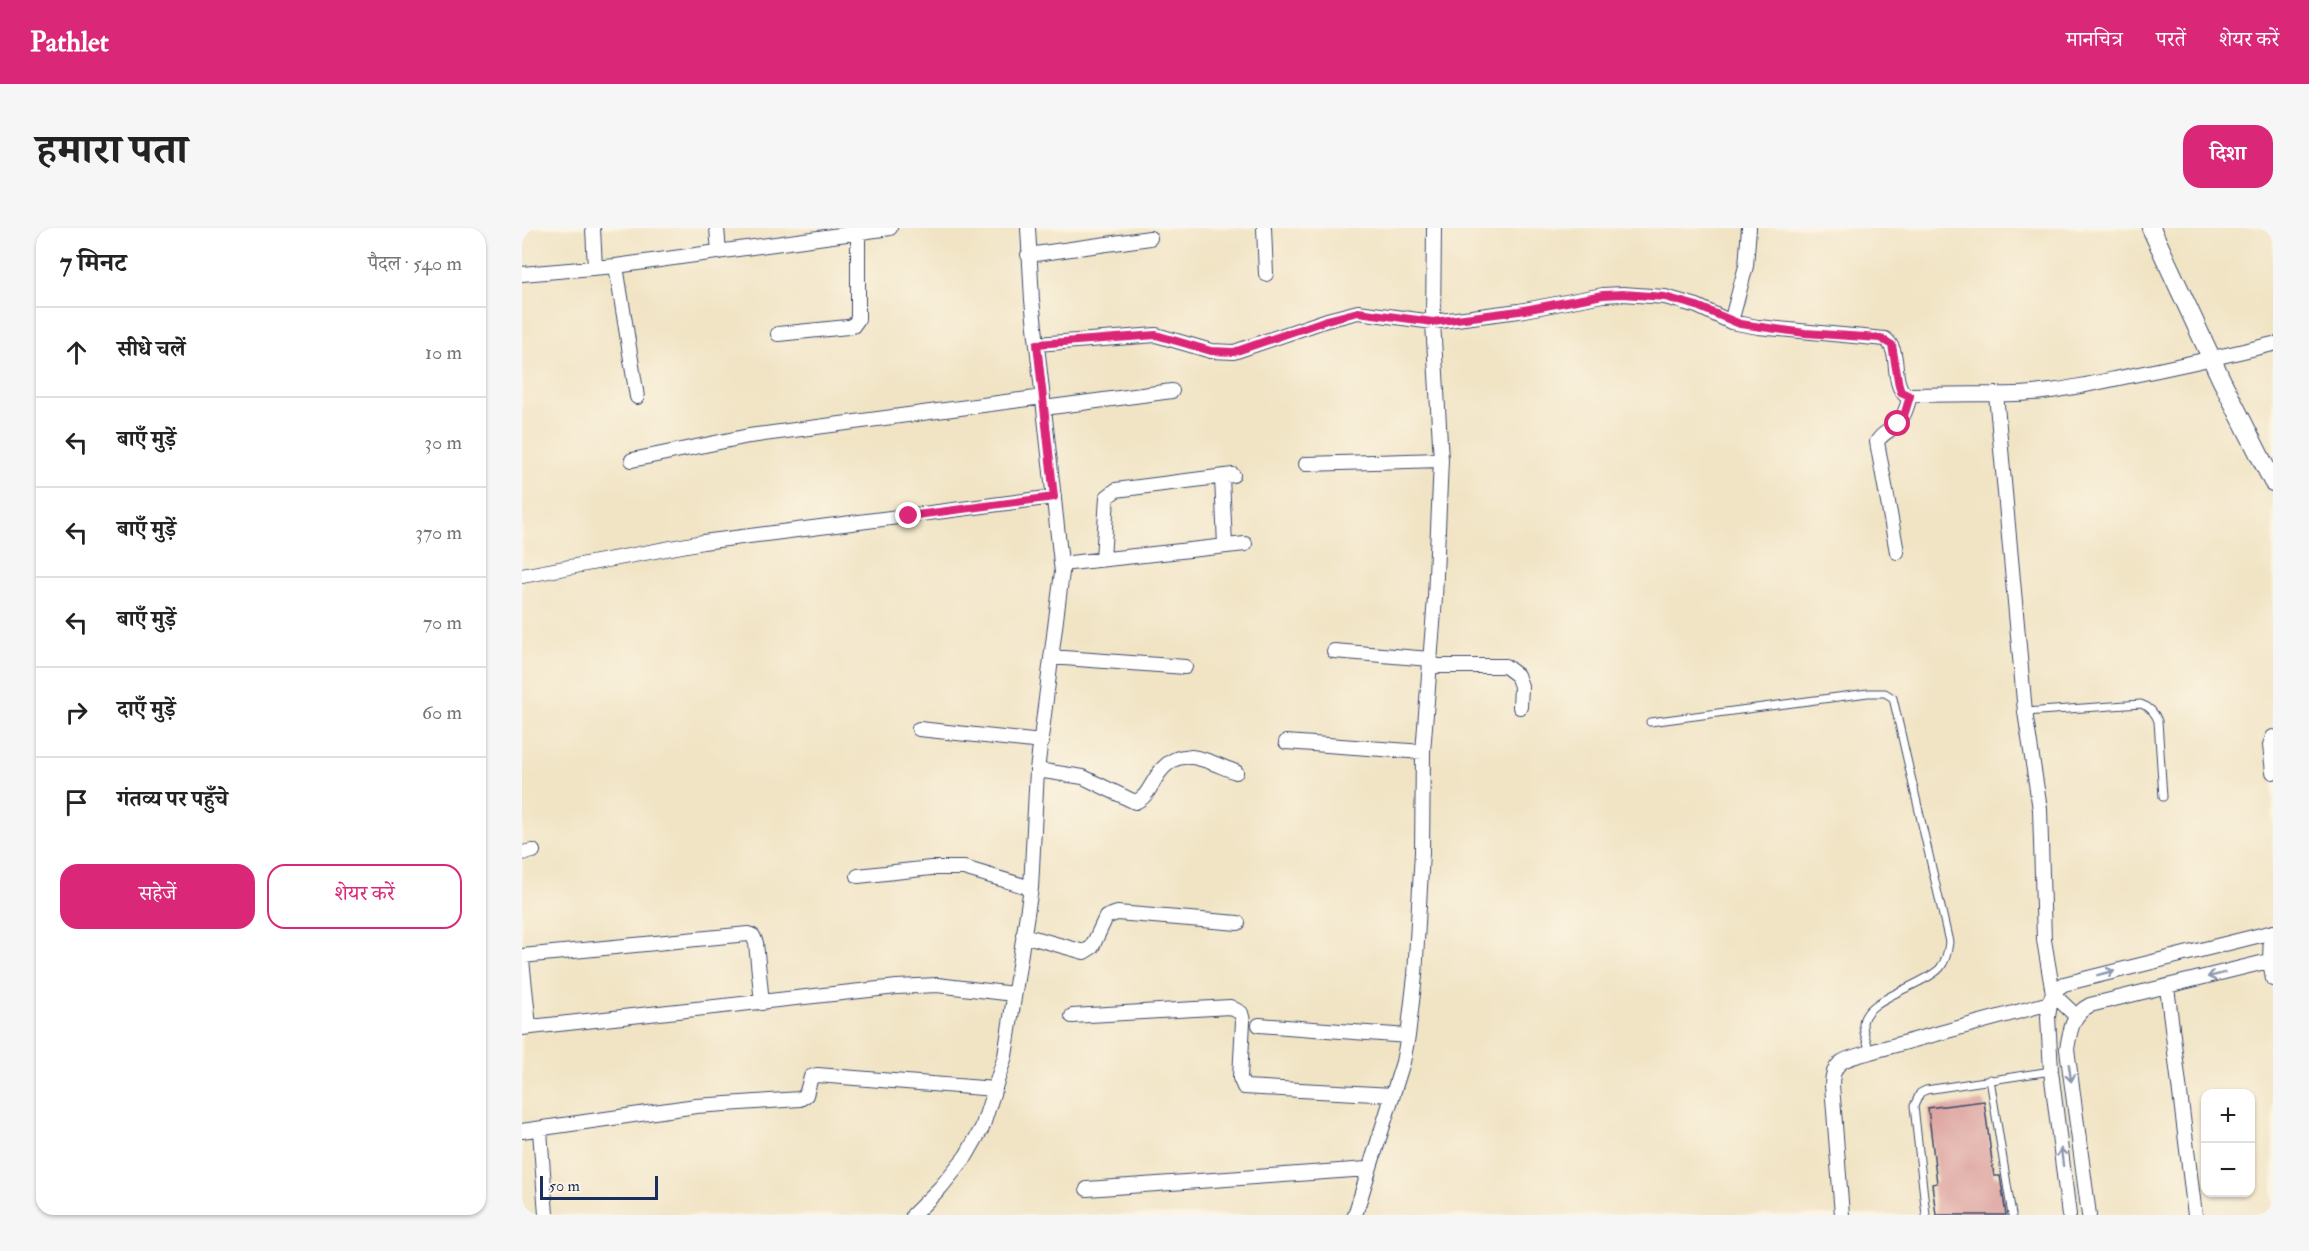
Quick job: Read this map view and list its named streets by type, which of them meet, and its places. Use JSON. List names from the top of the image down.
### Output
{
  "scale_bar": "50 m",
  "page": {
    "header": "Pathlet",
    "nav": ["मानचित्र", "परतें", "शेयर करें"],
    "title": "हमारा पता",
    "buttons": [
      "दिशा",
      ["सहेजें", "शेयर करें"]
    ],
    "heading": ["7 मिनट", "पैदल · 540 m"],
    "list": [
      ["सीधे चलें", "10 m"],
      ["बाएँ मुड़ें", "30 m"],
      ["बाएँ मुड़ें", "370 m"],
      ["बाएँ मुड़ें", "70 m"],
      ["दाएँ मुड़ें", "60 m"],
      "गंतव्य पर पहुँचे"
    ],
    "map_buttons": ["+", "−"],
    "scale": "50 m"
  }
}
